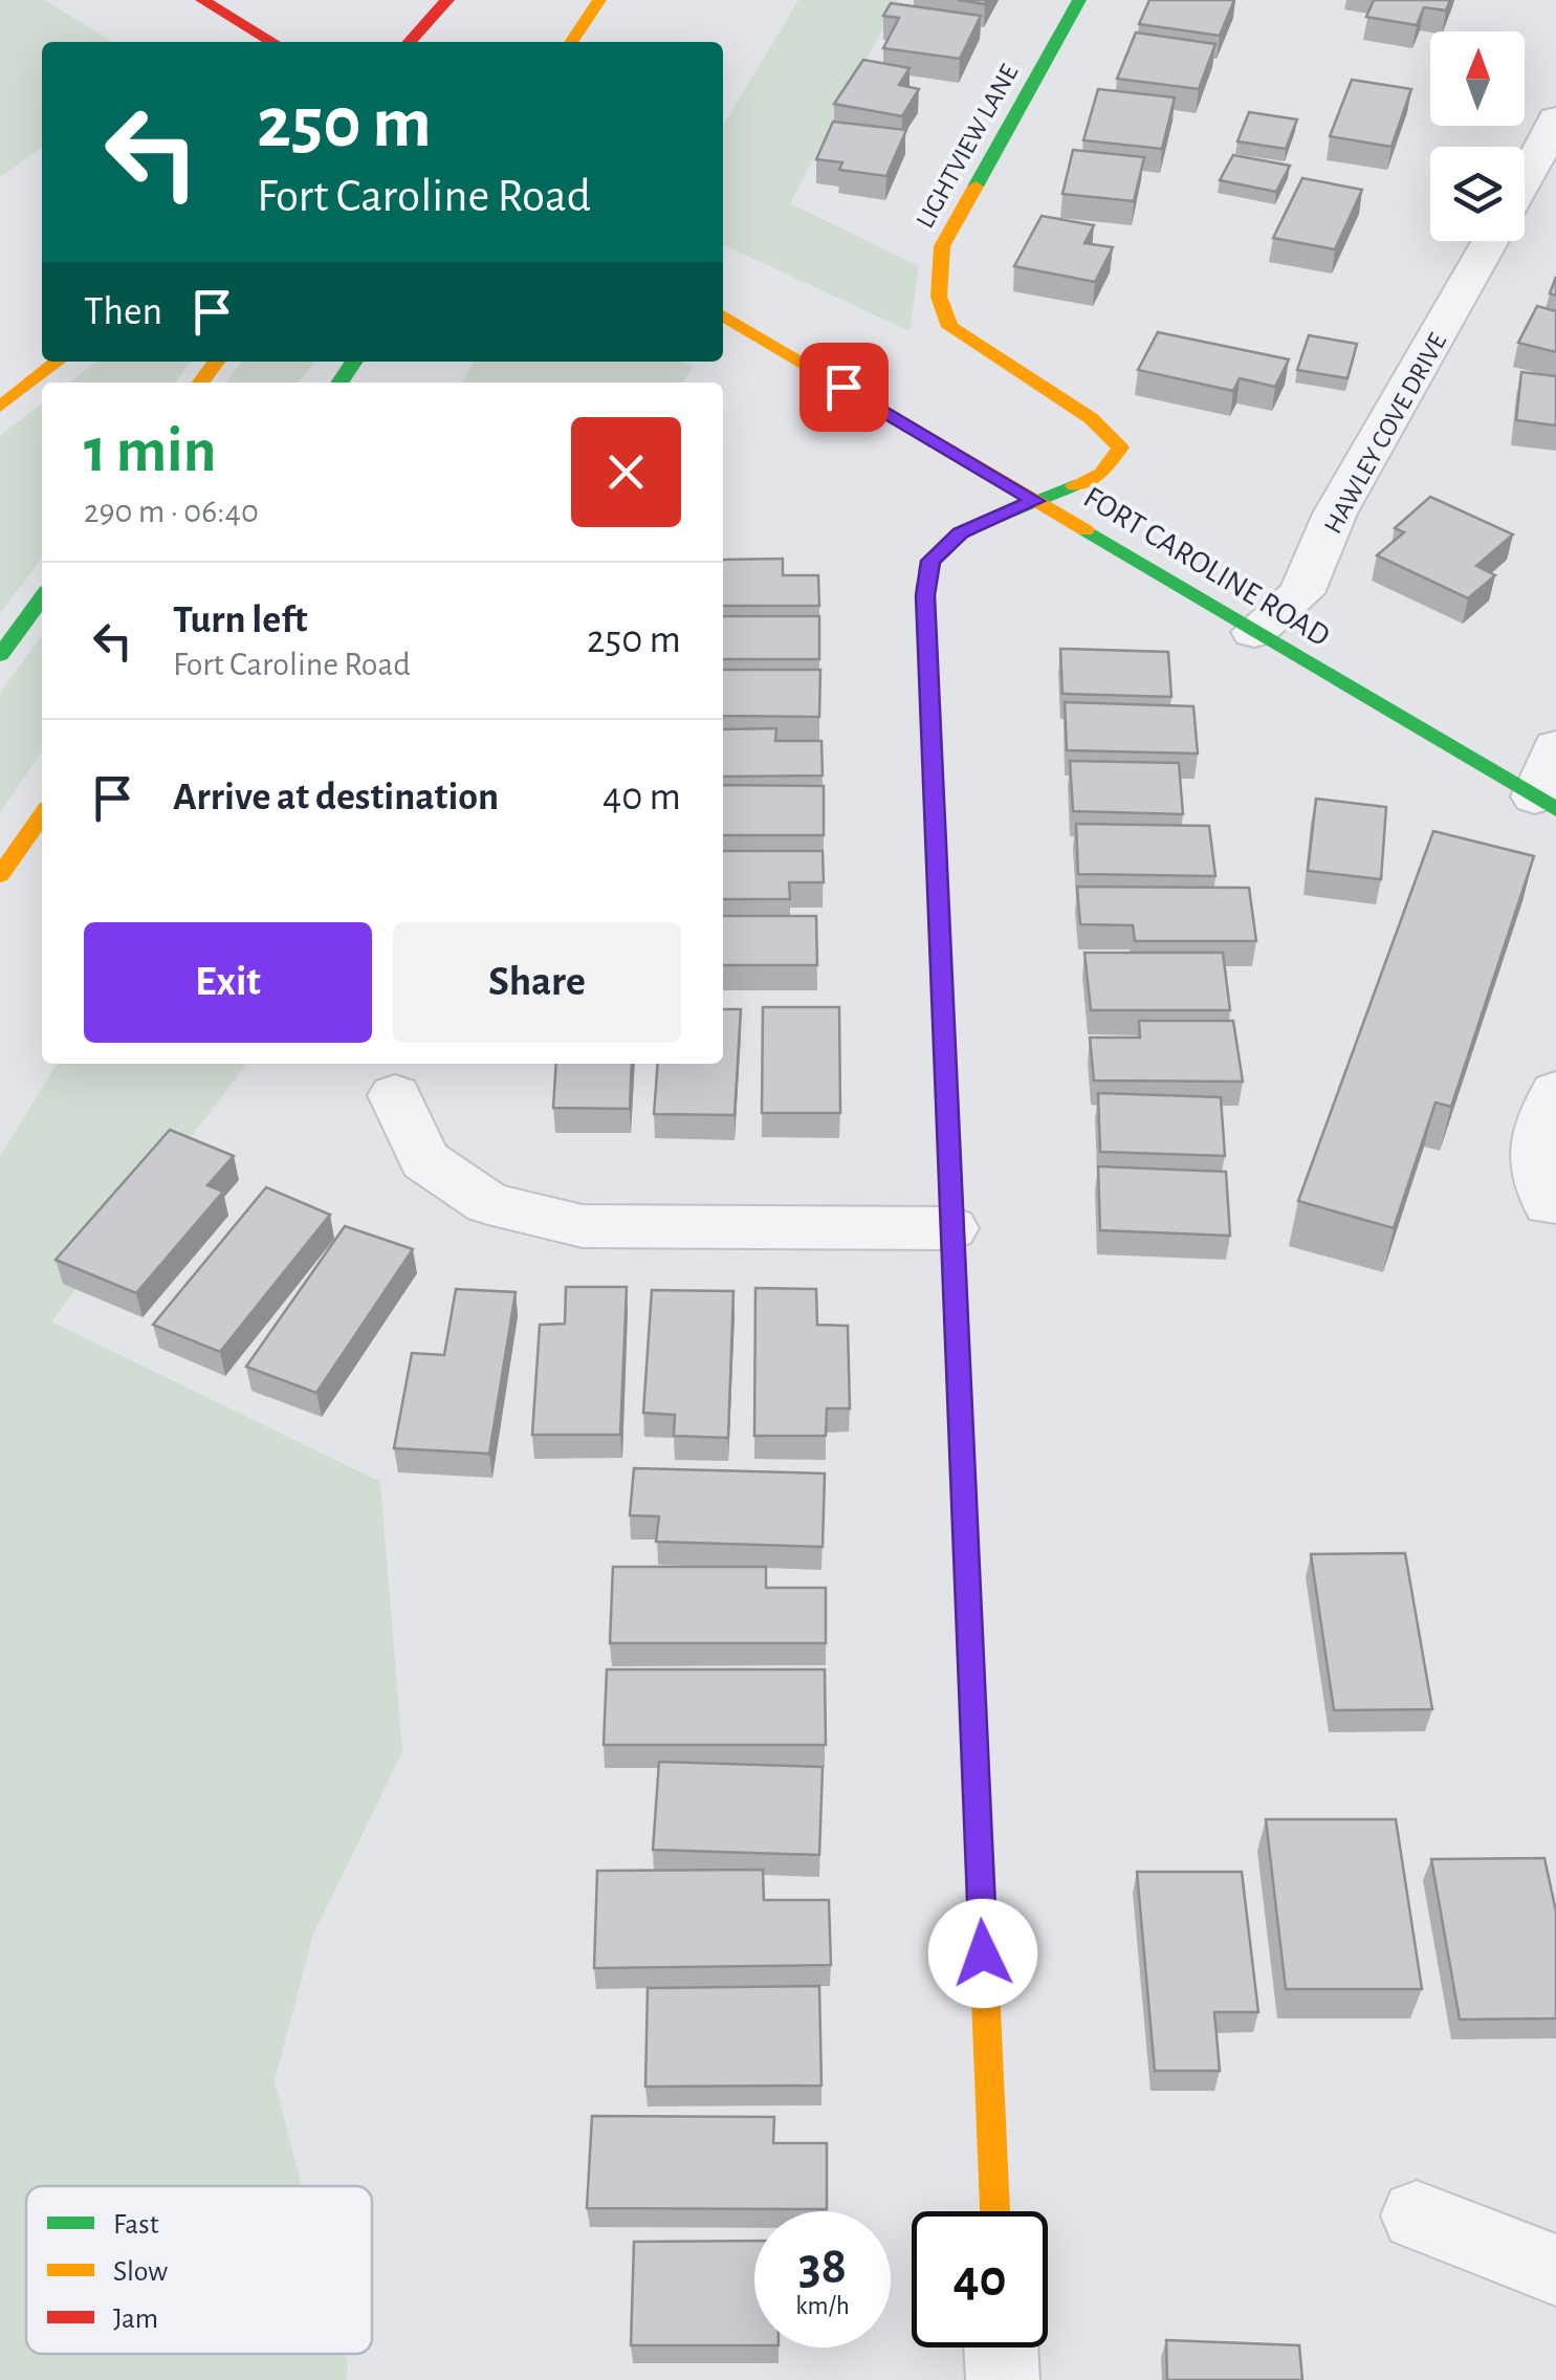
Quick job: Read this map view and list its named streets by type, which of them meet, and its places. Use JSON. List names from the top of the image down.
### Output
{
  "streets": {
    "main road": ["LIGHTVIEW LANE", "FORT CAROLINE ROAD"],
    "street": ["HAWLEY COVE DRIVE"]
  },
  "crossings": [
    ["LIGHTVIEW LANE", "FORT CAROLINE ROAD"],
    ["HAWLEY COVE DRIVE", "FORT CAROLINE ROAD"]
  ],
  "legend": ["Fast", "Slow", "Jam"],
  "north": "top",
  "page": {
    "turn": ["250 m", "Fort Caroline Road"],
    "then": "Then",
    "heading": ["1 min", "290 m · 06:40"],
    "list": [
      {
        "name": "Turn left",
        "note": "Fort Caroline Road",
        "value": "250 m"
      },
      {
        "name": "Arrive at destination",
        "value": "40 m"
      }
    ],
    "buttons": ["Exit", "Share"],
    "speed": "38 km/h",
    "limit": "40"
  }
}
